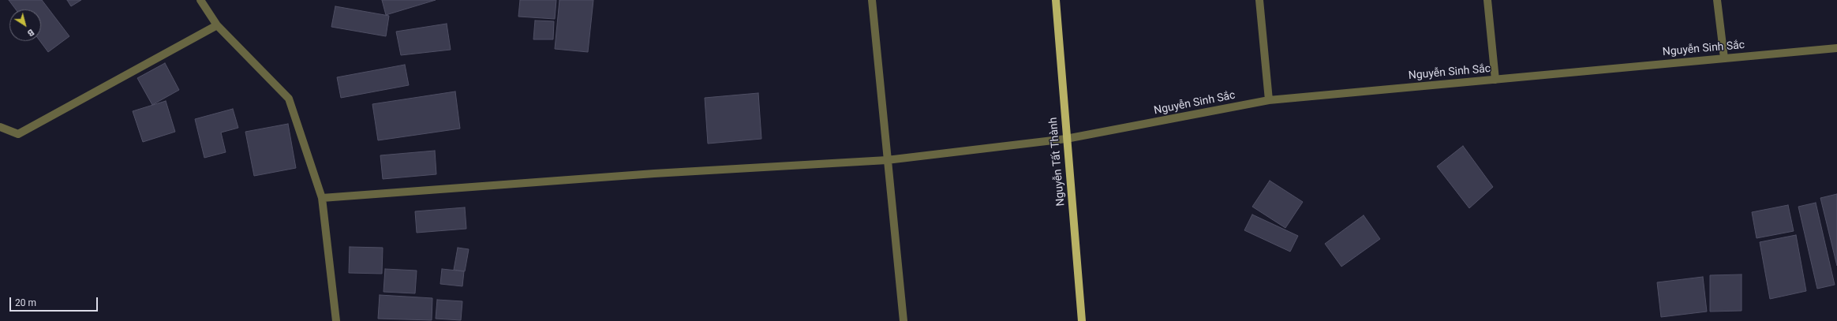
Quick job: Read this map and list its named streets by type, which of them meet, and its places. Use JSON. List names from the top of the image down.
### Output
{
  "streets": {
    "main road": ["Nguyễn Tất Thành"],
    "street": ["Nguyễn Sinh Sắc"]
  },
  "crossings": [
    ["Nguyễn Sinh Sắc", "Nguyễn Tất Thành"]
  ],
  "scale_bar": "20 m",
  "north": "bottom right"
}
